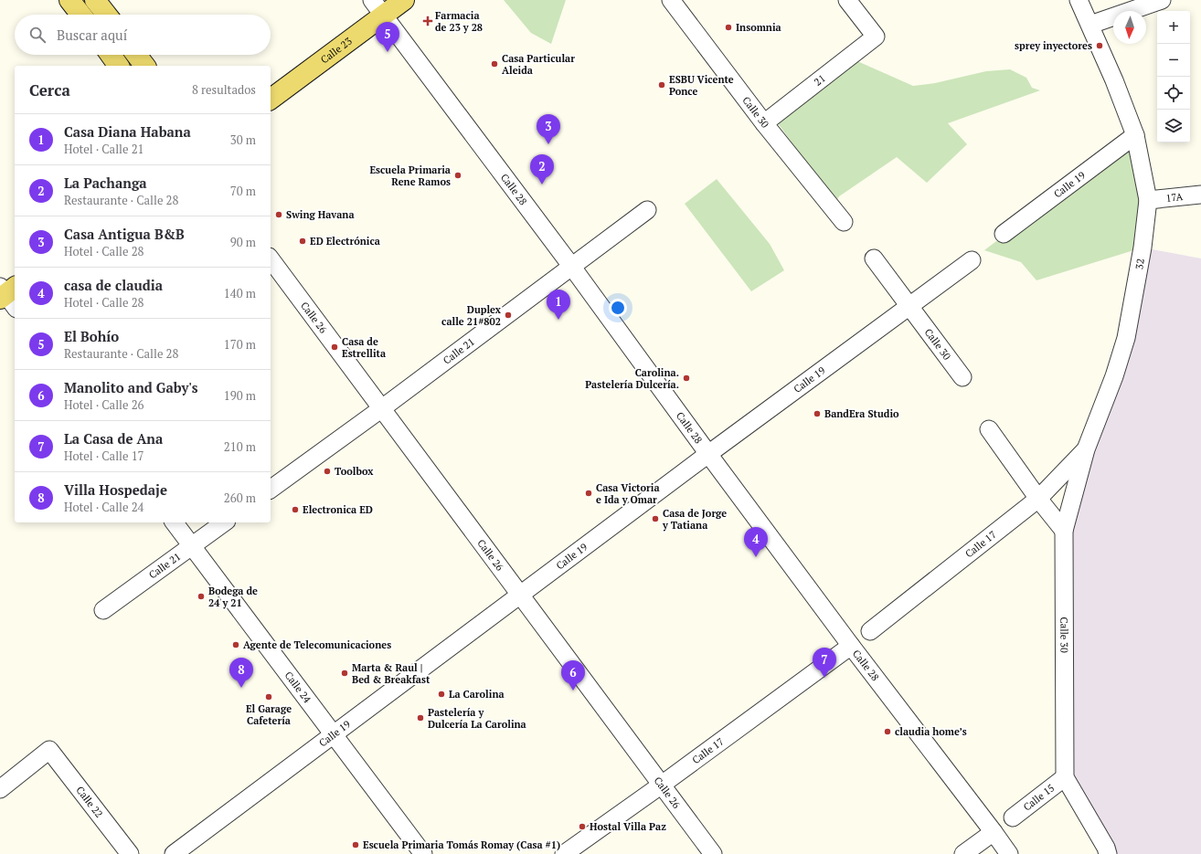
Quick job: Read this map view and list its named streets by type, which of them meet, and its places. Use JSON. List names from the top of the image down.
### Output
{
  "streets": {
    "main road": ["Calle 23"],
    "street": [
      "21",
      "Calle 30",
      "Calle 19",
      "Calle 28",
      "17A",
      "32",
      "Calle 26",
      "Calle 21",
      "Calle 17",
      "Calle 24",
      "Calle 15",
      "Calle 22"
    ]
  },
  "crossings": [
    ["Calle 23", "Calle 28"],
    ["21", "Calle 30"],
    ["Calle 30", "Calle 19"],
    ["Calle 30", "32"],
    ["Calle 30", "Calle 15"],
    ["Calle 19", "Calle 28"],
    ["Calle 19", "32"],
    ["Calle 19", "Calle 26"],
    ["Calle 19", "Calle 24"],
    ["Calle 28", "Calle 21"],
    ["Calle 28", "Calle 17"],
    ["17A", "32"],
    ["32", "Calle 17"],
    ["Calle 26", "Calle 21"],
    ["Calle 26", "Calle 17"],
    ["Calle 21", "Calle 24"]
  ],
  "places": {
    "health": ["Farmacia de 23 y 28"],
    "other": [
      "Insomnia",
      "sprey inyectores",
      "Casa Particular Aleida",
      "ESBU Vicente Ponce",
      "Escuela Primaria Rene Ramos",
      "Swing Havana",
      "ED Electrónica",
      "Duplex calle 21#802",
      "Casa de Estrellita",
      "Carolina. Pastelería Dulcería.",
      "BandEra Studio",
      "Toolbox",
      "Casa Victoria e Ida y Omar",
      "Electronica ED",
      "Casa de Jorge y Tatiana",
      "Bodega de 24 y 21",
      "Agente de Telecomunicaciones",
      "Marta & Raul | Bed & Breakfast",
      "La Carolina",
      "El Garage Cafetería",
      "Pastelería y Dulcería La Carolina",
      "claudia home’s",
      "Hostal Villa Paz",
      "Escuela Primaria Tomás Romay (Casa #1)"
    ]
  },
  "north": "bottom",
  "page": {
    "map_buttons": ["+", "−"],
    "search": "Buscar aquí",
    "pins": [
      "5",
      "3",
      "2",
      "1",
      "4",
      "7",
      "8",
      "6"
    ],
    "heading": ["Cerca", "8 resultados"],
    "list": [
      {
        "mark": "1",
        "name": "Casa Diana Habana",
        "note": "Hotel · Calle 21",
        "value": "30 m"
      },
      {
        "mark": "2",
        "name": "La Pachanga",
        "note": "Restaurante · Calle 28",
        "value": "70 m"
      },
      {
        "mark": "3",
        "name": "Casa Antigua B&B",
        "note": "Hotel · Calle 28",
        "value": "90 m"
      },
      {
        "mark": "4",
        "name": "casa de claudia",
        "note": "Hotel · Calle 28",
        "value": "140 m"
      },
      {
        "mark": "5",
        "name": "El Bohío",
        "note": "Restaurante · Calle 28",
        "value": "170 m"
      },
      {
        "mark": "6",
        "name": "Manolito and Gaby's",
        "note": "Hotel · Calle 26",
        "value": "190 m"
      },
      {
        "mark": "7",
        "name": "La Casa de Ana",
        "note": "Hotel · Calle 17",
        "value": "210 m"
      },
      {
        "mark": "8",
        "name": "Villa Hospedaje",
        "note": "Hotel · Calle 24",
        "value": "260 m"
      }
    ]
  }
}
